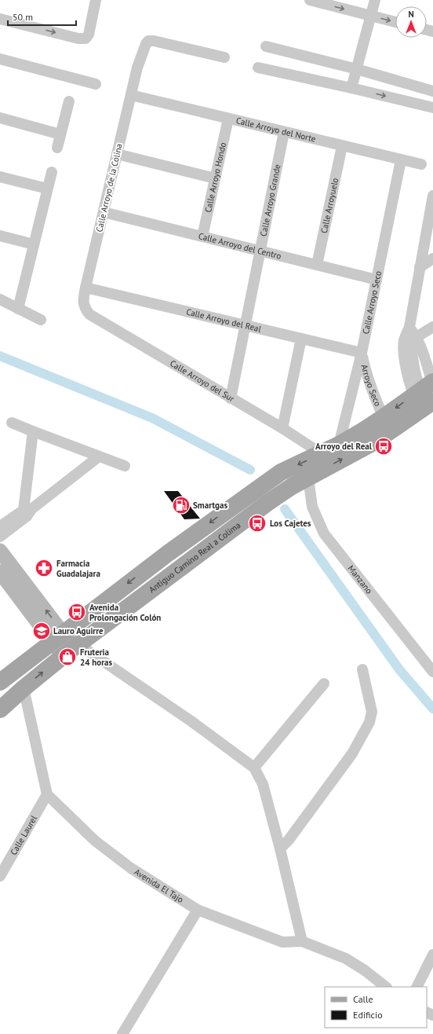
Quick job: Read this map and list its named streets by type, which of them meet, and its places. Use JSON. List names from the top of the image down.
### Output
{
  "streets": {
    "main road": ["Antiguo Camino Real a Colima"],
    "street": [
      "Calle Arroyo del Norte",
      "Calle Arroyo Hondo",
      "Calle Arroyo de la Colina",
      "Calle Arroyo Grande",
      "Calle Arroyuelo",
      "Calle Arroyo del Centro",
      "Calle Arroyo Seco",
      "Calle Arroyo del Real",
      "Calle Arroyo del Sur",
      "Arroyo Seco",
      "Manzano",
      "Calle Laurel",
      "Avenida El Tajo"
    ]
  },
  "crossings": [
    ["Calle Arroyo del Norte", "Calle Arroyo Hondo"],
    ["Calle Arroyo del Norte", "Calle Arroyo de la Colina"],
    ["Calle Arroyo del Norte", "Calle Arroyo Grande"],
    ["Calle Arroyo del Norte", "Calle Arroyuelo"],
    ["Calle Arroyo del Norte", "Calle Arroyo Seco"],
    ["Calle Arroyo Hondo", "Calle Arroyo del Centro"],
    ["Calle Arroyo de la Colina", "Calle Arroyo del Centro"],
    ["Calle Arroyo de la Colina", "Calle Arroyo del Real"],
    ["Calle Arroyo de la Colina", "Calle Arroyo del Sur"],
    ["Calle Arroyo Grande", "Calle Arroyo del Centro"],
    ["Calle Arroyo Grande", "Calle Arroyo del Real"],
    ["Calle Arroyo Grande", "Calle Arroyo del Sur"],
    ["Calle Arroyuelo", "Calle Arroyo del Centro"],
    ["Calle Arroyo del Centro", "Calle Arroyo Seco"],
    ["Calle Arroyo Seco", "Calle Arroyo del Real"],
    ["Calle Arroyo Seco", "Arroyo Seco"],
    ["Calle Arroyo Seco", "Antiguo Camino Real a Colima"],
    ["Calle Arroyo del Real", "Arroyo Seco"],
    ["Calle Arroyo del Sur", "Antiguo Camino Real a Colima"],
    ["Arroyo Seco", "Antiguo Camino Real a Colima"],
    ["Antiguo Camino Real a Colima", "Manzano"],
    ["Calle Laurel", "Avenida El Tajo"]
  ],
  "places": {
    "bus stop": ["Arroyo del Real", "Los Cajetes", "Avenida Prolongación Colón"],
    "fuel station": ["Smartgas"],
    "pharmacy": ["Farmacia Guadalajara"],
    "school or university": ["Lauro Aguirre"],
    "shop": ["Fruteria 24 horas"]
  },
  "legend": ["Calle", "Edificio"],
  "scale_bar": "50 m",
  "north": "top"
}
